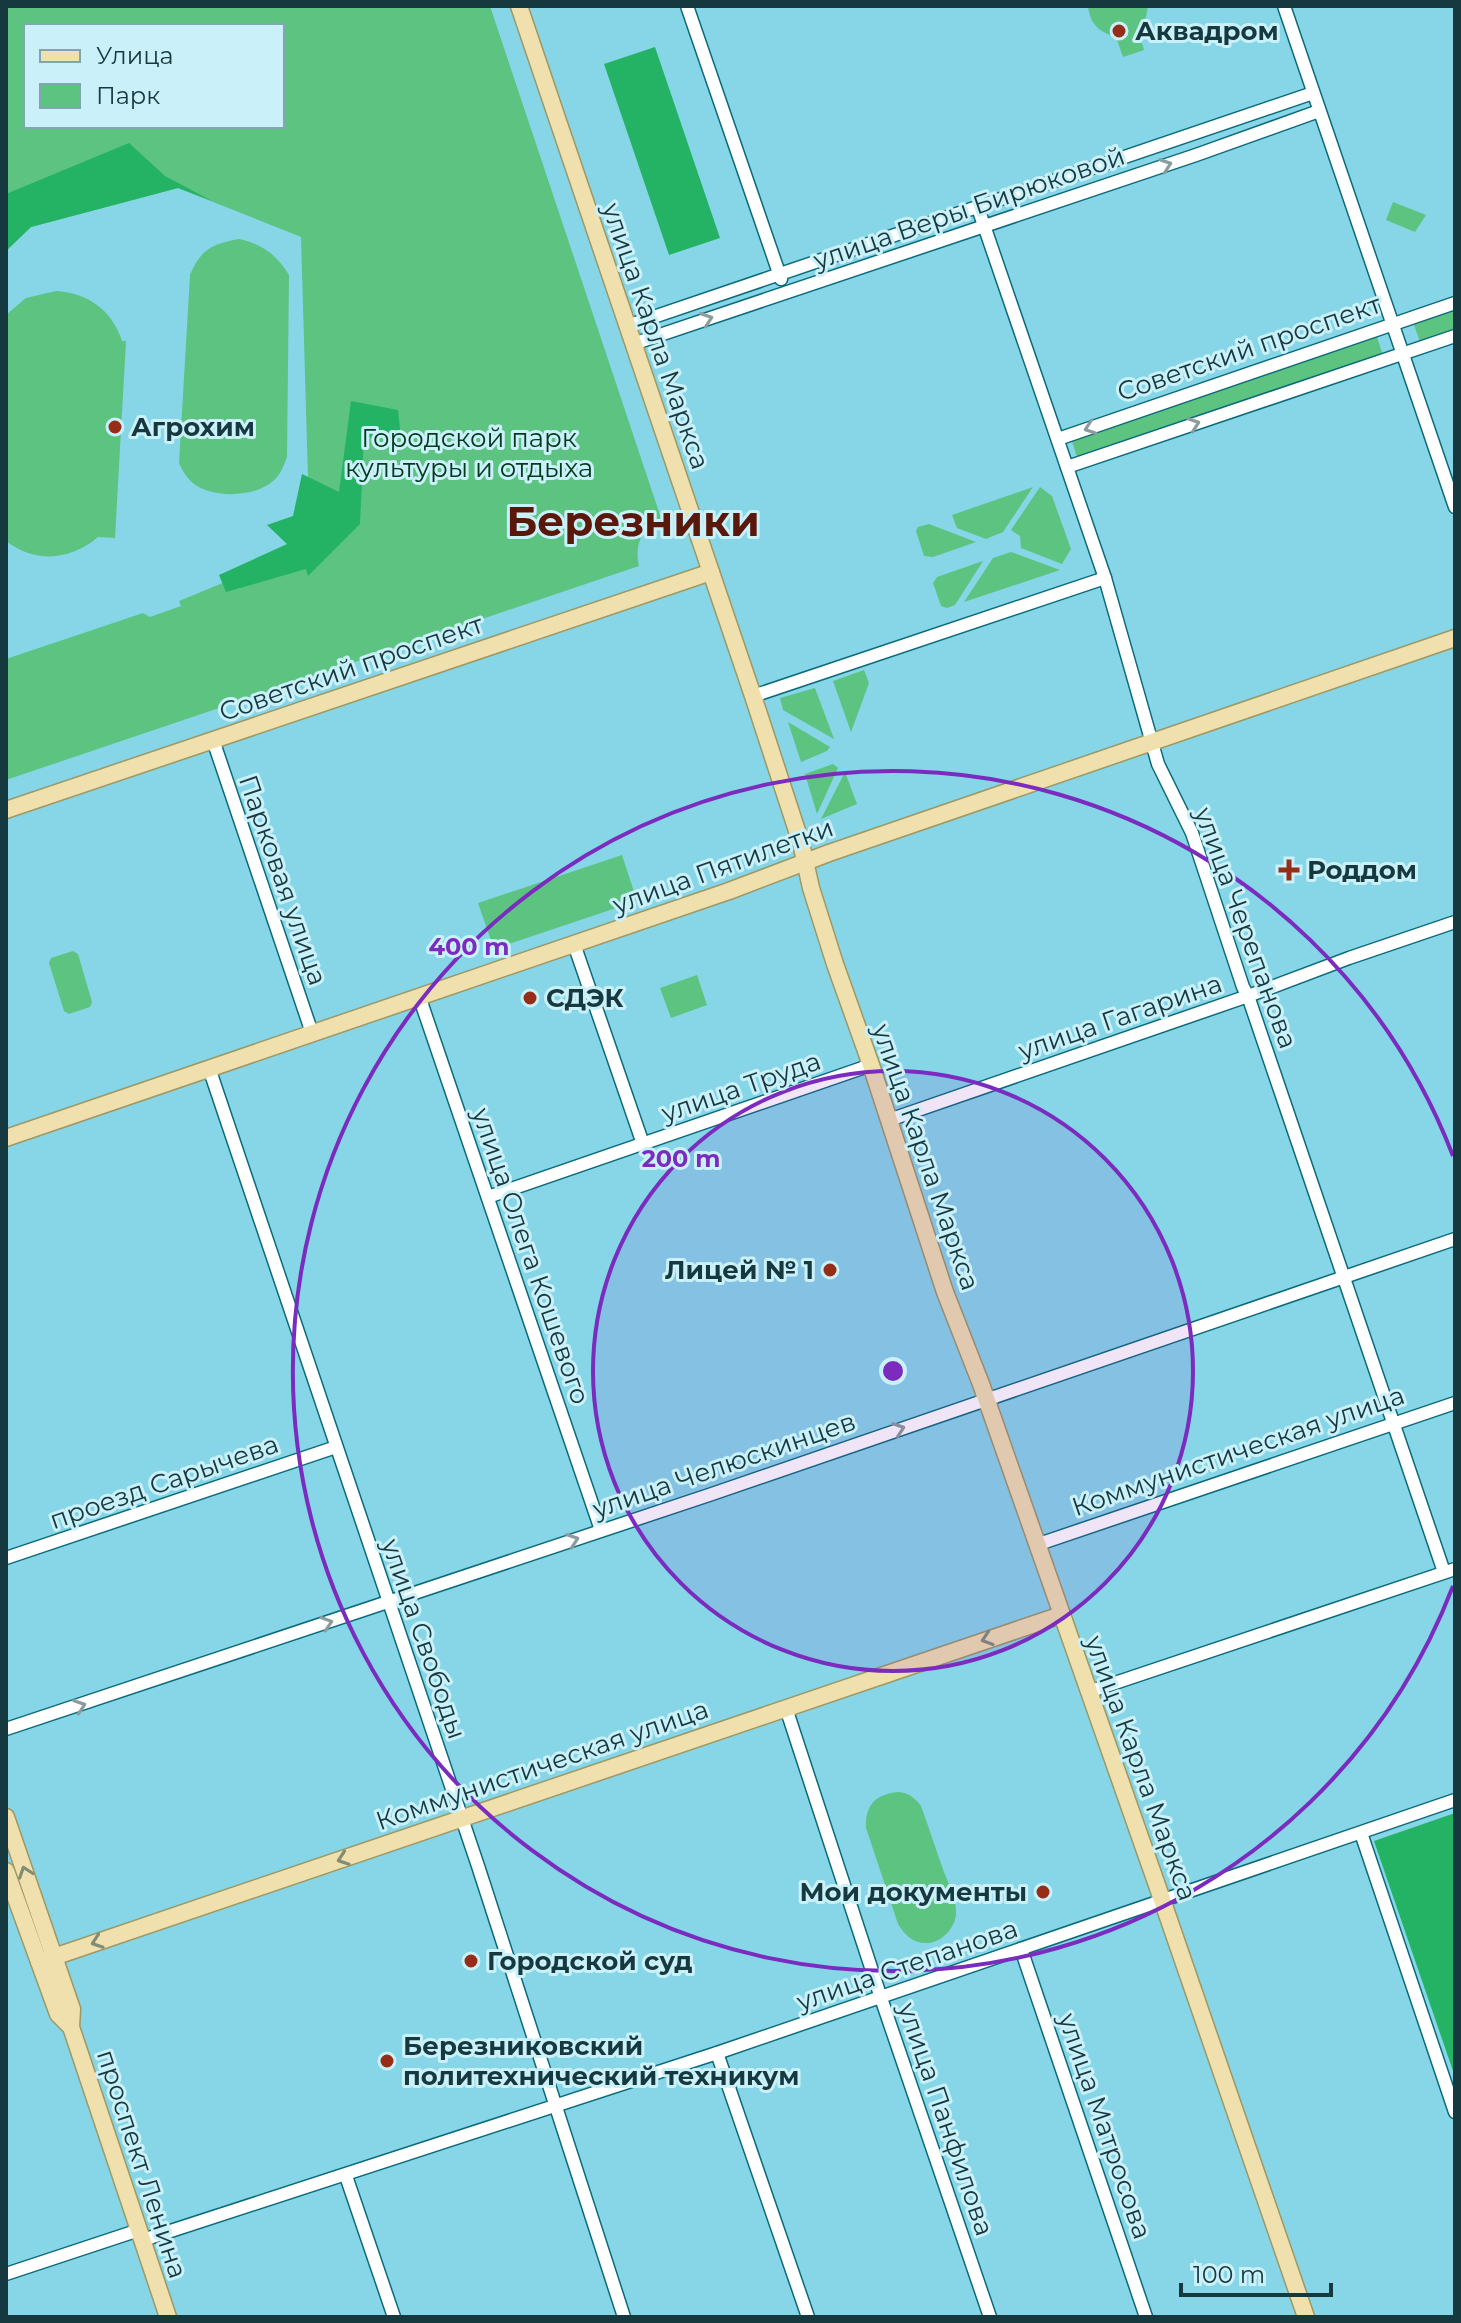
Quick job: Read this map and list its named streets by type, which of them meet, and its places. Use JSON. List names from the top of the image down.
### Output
{
  "streets": {
    "main road": [
      "улица Карла Маркса",
      "Советский проспект",
      "улица Пятилетки",
      "Коммунистическая улица",
      "проспект Ленина"
    ],
    "street": [
      "улица Веры Бирюковой",
      "Парковая улица",
      "улица Черепанова",
      "улица Гагарина",
      "улица Труда",
      "улица Олега Кошевого",
      "улица Челюскинцев",
      "проезд Сарычева",
      "улица Свободы",
      "улица Степанова",
      "улица Панфилова",
      "улица Матросова"
    ]
  },
  "crossings": [
    ["улица Веры Бирюковой", "улица Карла Маркса"],
    ["улица Веры Бирюковой", "улица Черепанова"],
    ["улица Карла Маркса", "Советский проспект"],
    ["улица Карла Маркса", "улица Пятилетки"],
    ["улица Карла Маркса", "улица Гагарина"],
    ["улица Карла Маркса", "улица Труда"],
    ["улица Карла Маркса", "Коммунистическая улица"],
    ["улица Карла Маркса", "улица Челюскинцев"],
    ["улица Карла Маркса", "улица Степанова"],
    ["Советский проспект", "Парковая улица"],
    ["Советский проспект", "улица Черепанова"],
    ["улица Пятилетки", "Парковая улица"],
    ["улица Пятилетки", "улица Черепанова"],
    ["улица Пятилетки", "улица Олега Кошевого"],
    ["улица Пятилетки", "улица Свободы"],
    ["улица Черепанова", "улица Гагарина"],
    ["улица Черепанова", "Коммунистическая улица"],
    ["улица Черепанова", "улица Челюскинцев"],
    ["улица Труда", "улица Олега Кошевого"],
    ["улица Олега Кошевого", "улица Челюскинцев"],
    ["Коммунистическая улица", "улица Свободы"],
    ["Коммунистическая улица", "улица Панфилова"],
    ["Коммунистическая улица", "проспект Ленина"],
    ["улица Челюскинцев", "улица Свободы"],
    ["проезд Сарычева", "улица Свободы"],
    ["улица Свободы", "улица Степанова"],
    ["улица Степанова", "улица Панфилова"],
    ["улица Степанова", "улица Матросова"],
    ["улица Степанова", "проспект Ленина"]
  ],
  "one_way": ["Коммунистическая улица", "улица Челюскинцев"],
  "districts": ["Березники"],
  "parks": ["Городской парк культуры и отдыха"],
  "places": {
    "other": [
      "Аквадром",
      "Агрохим",
      "СДЭК",
      "Лицей № 1",
      "Мои документы",
      "Городской суд",
      "Березниковский политехнический техникум"
    ],
    "health": ["Роддом"]
  },
  "legend": ["Улица", "Парк"],
  "scale_bar": "100 m",
  "rings": ["400 m", "200 m"]
}
